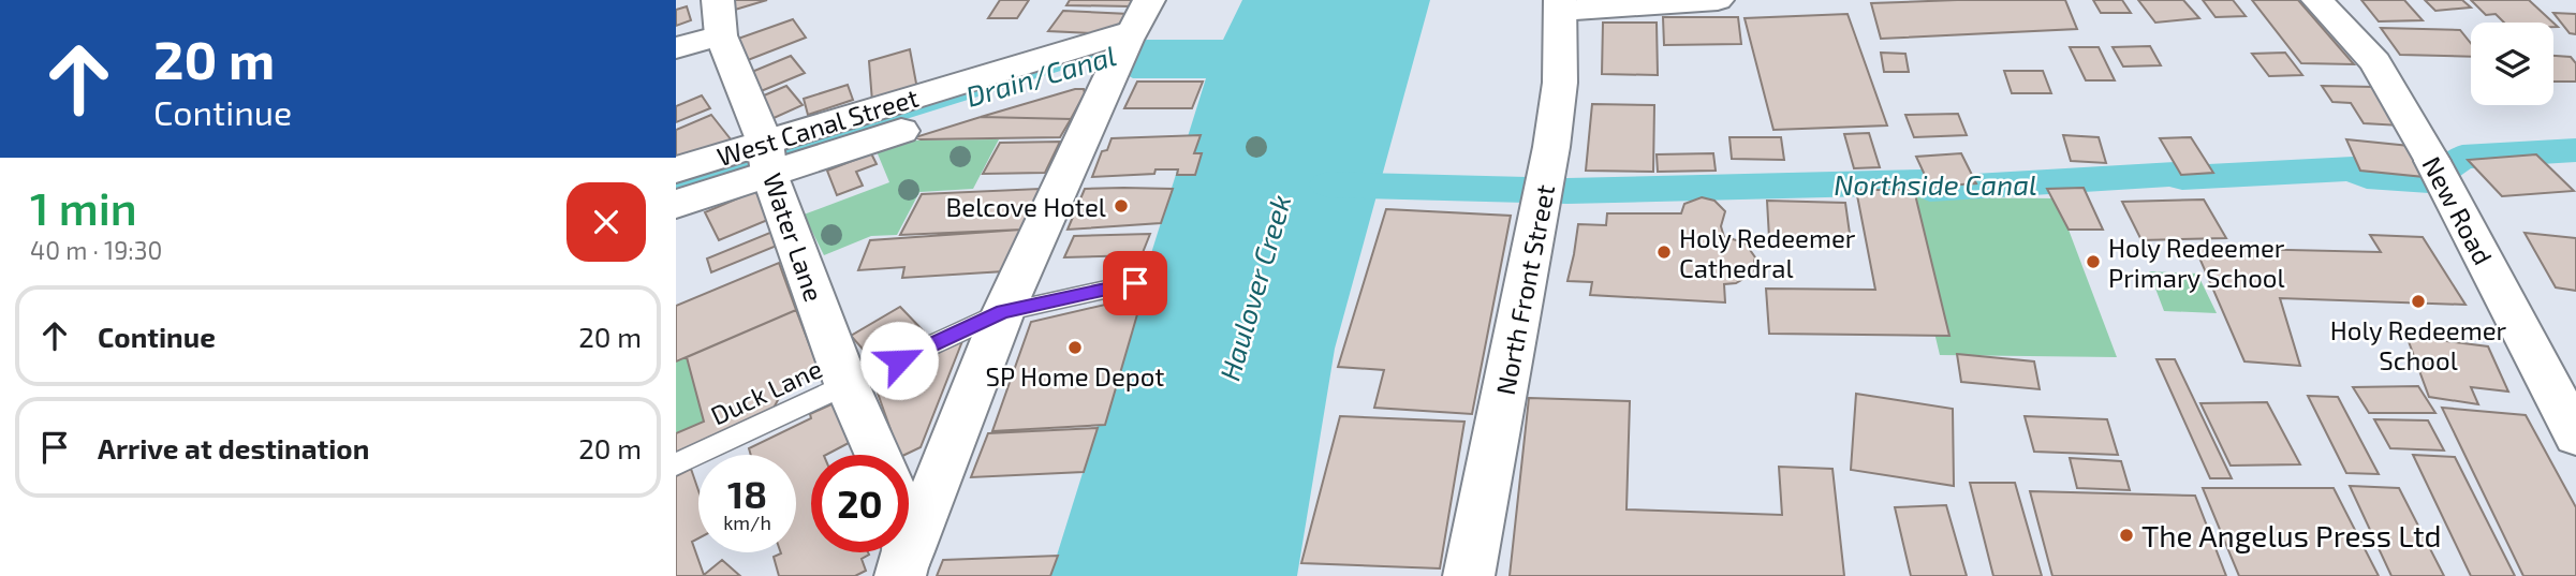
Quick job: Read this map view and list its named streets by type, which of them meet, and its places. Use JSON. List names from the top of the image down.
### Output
{
  "streets": {
    "street": [
      "West Canal Street",
      "New Road",
      "Water Lane",
      "North Front Street"
    ],
    "lane": ["Duck Lane"]
  },
  "crossings": [
    ["West Canal Street", "Water Lane"],
    ["Water Lane", "Duck Lane"]
  ],
  "water": ["Drain/Canal", "Northside Canal", "Haulover Creek"],
  "places": [
    "Belcove Hotel",
    "Holy Redeemer Cathedral",
    "Holy Redeemer Primary School",
    "Holy Redeemer School",
    "SP Home Depot",
    "The Angelus Press Ltd"
  ],
  "page": {
    "turn": ["20 m", "Continue"],
    "heading": ["1 min", "40 m · 19:30"],
    "list": [
      {
        "name": "Continue",
        "value": "20 m"
      },
      {
        "name": "Arrive at destination",
        "value": "20 m"
      }
    ],
    "speed": "18 km/h",
    "limit": "20"
  }
}
